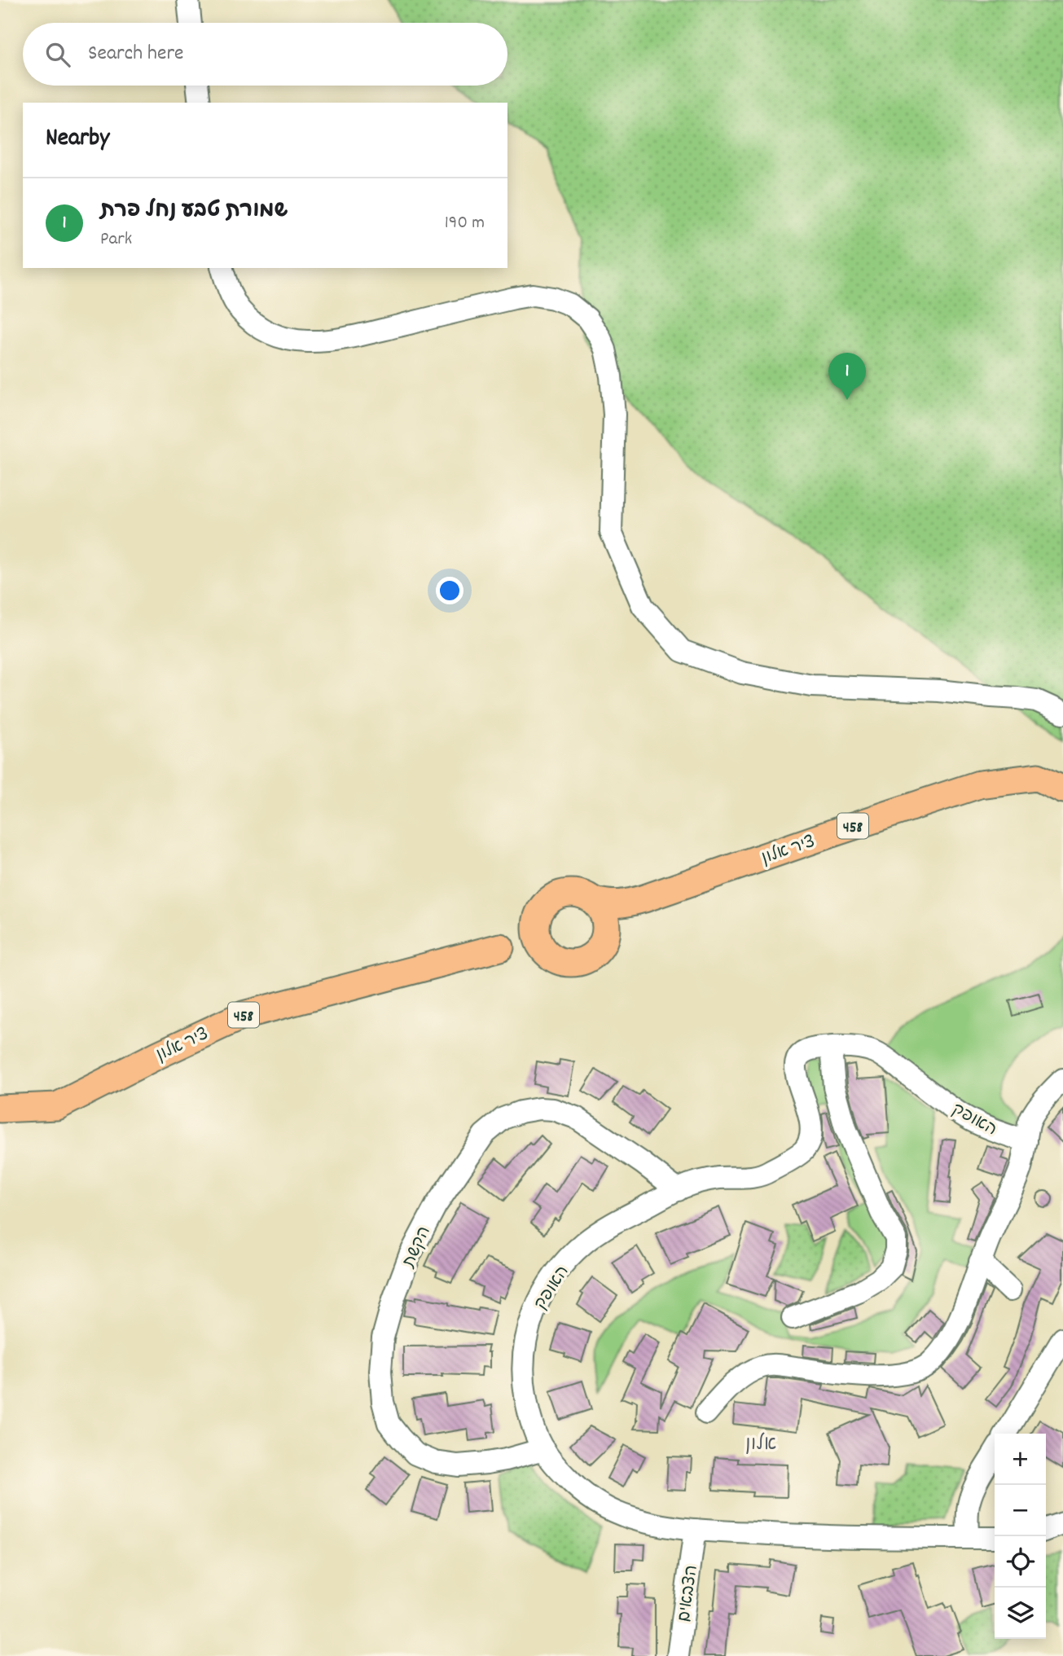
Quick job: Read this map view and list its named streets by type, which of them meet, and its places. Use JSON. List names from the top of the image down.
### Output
{
  "streets": {
    "main road": ["458", "ציר אלון"],
    "street": ["האופק", "הקשת", "הצבאים"]
  },
  "crossings": [
    ["האופק", "הקשת"],
    ["האופק", "הצבאים"]
  ],
  "districts": ["אלון"],
  "page": {
    "search": "Search here",
    "heading": "Nearby",
    "list": [
      {
        "mark": "1",
        "name": "שמורת טבע נחל פרת",
        "note": "Park",
        "value": "190 m"
      }
    ],
    "pins": "1",
    "map_buttons": ["+", "−"]
  }
}
